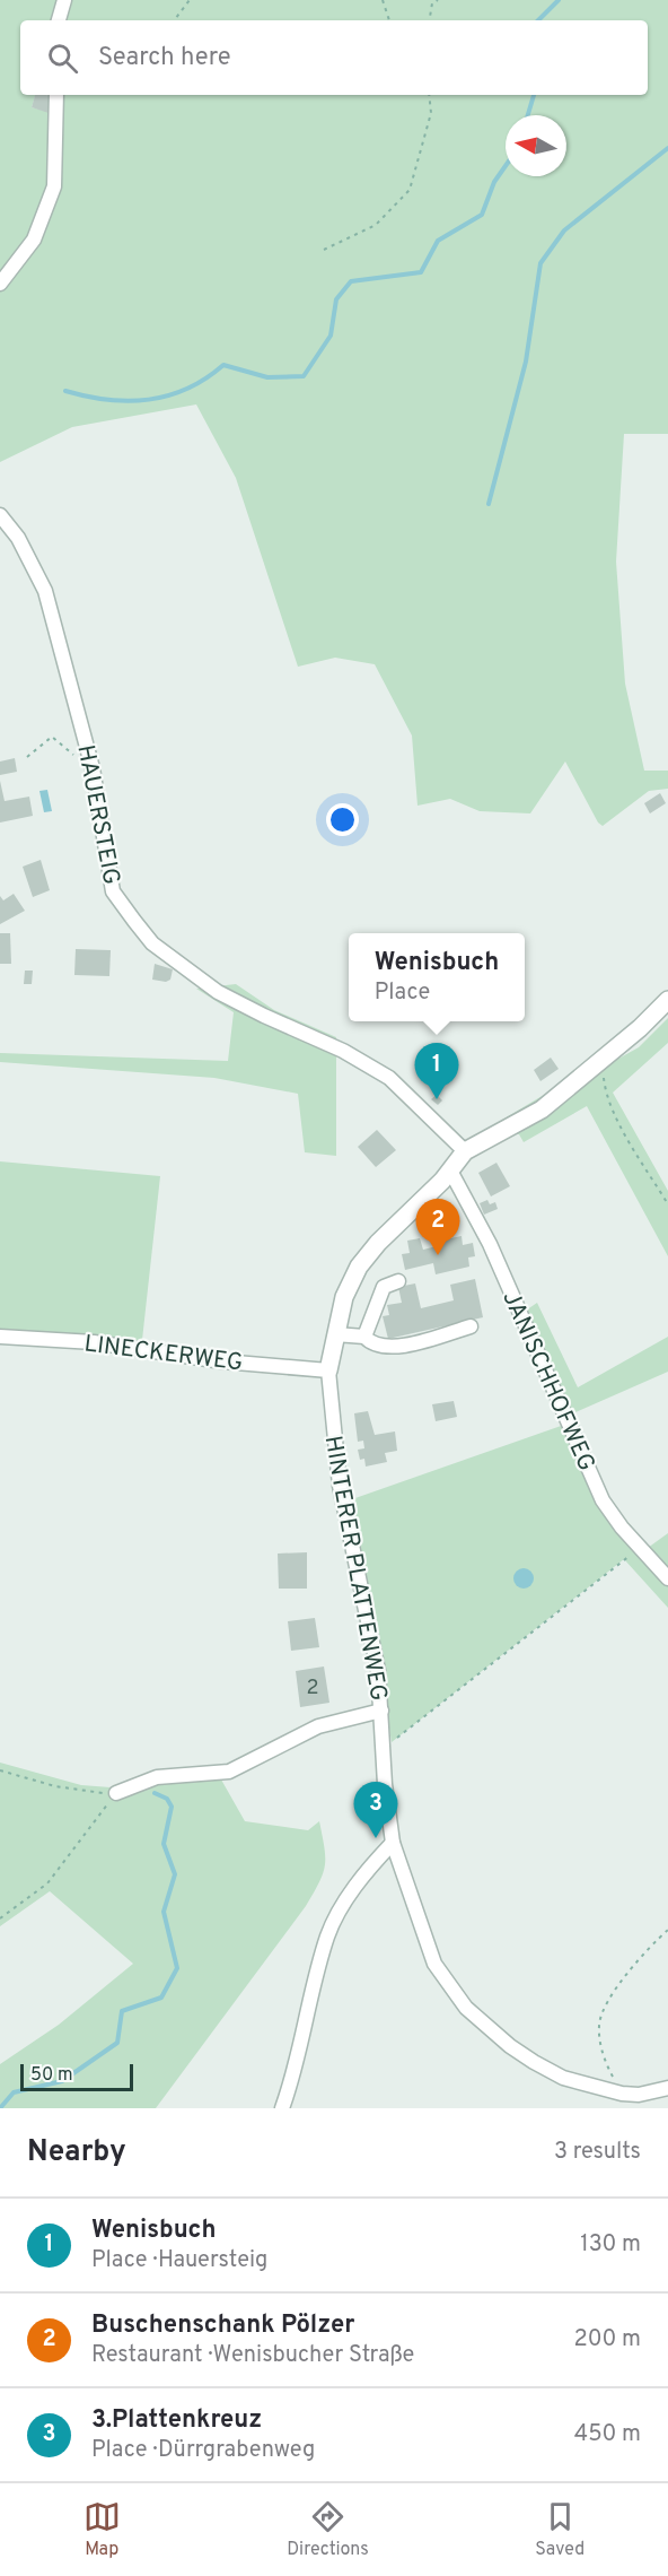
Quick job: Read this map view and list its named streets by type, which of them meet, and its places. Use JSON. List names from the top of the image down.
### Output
{
  "streets": {
    "street": [
      "HAUERSTEIG",
      "LINECKERWEG",
      "JANISCHHOFWEG",
      "HINTERER PLATTENWEG"
    ]
  },
  "crossings": [
    ["LINECKERWEG", "HINTERER PLATTENWEG"]
  ],
  "house_numbers": ["2"],
  "scale_bar": "50 m",
  "north": "left",
  "page": {
    "search": "Search here",
    "popup": ["Wenisbuch", "Place"],
    "pins": ["1", "2", "3"],
    "scale": "50 m",
    "heading": ["Nearby", "3 results"],
    "list": [
      {
        "mark": "1",
        "name": "Wenisbuch",
        "note": "Place · Hauersteig",
        "value": "130 m"
      },
      {
        "mark": "2",
        "name": "Buschenschank Pölzer",
        "note": "Restaurant · Wenisbucher Straße",
        "value": "200 m"
      },
      {
        "mark": "3",
        "name": "3.Plattenkreuz",
        "note": "Place · Dürrgrabenweg",
        "value": "450 m"
      }
    ],
    "nav": ["Map", "Directions", "Saved"]
  }
}
